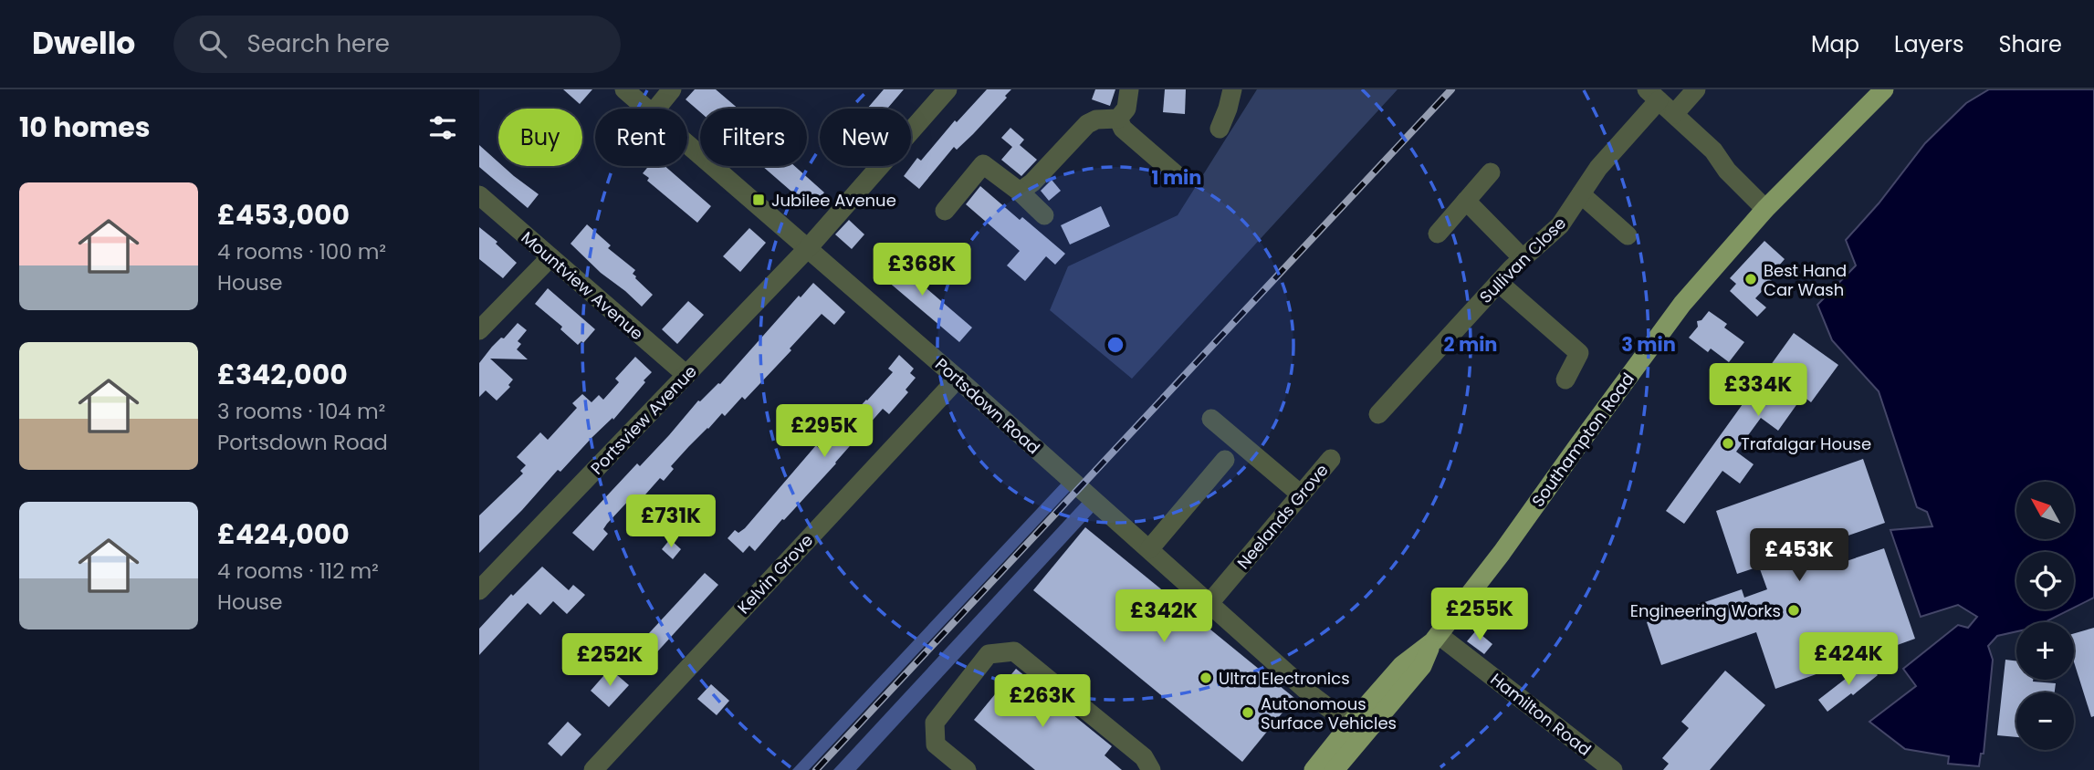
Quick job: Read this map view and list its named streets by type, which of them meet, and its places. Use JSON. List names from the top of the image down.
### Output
{
  "streets": {
    "main road": ["Southampton Road"],
    "street": [
      "Sullivan Close",
      "Mountview Avenue",
      "Portsdown Road",
      "Portsview Avenue",
      "Neelands Grove",
      "Kelvin Grove",
      "Hamilton Road"
    ]
  },
  "crossings": [
    ["Mountview Avenue", "Portsview Avenue"],
    ["Portsdown Road", "Portsview Avenue"],
    ["Portsdown Road", "Southampton Road"],
    ["Portsdown Road", "Neelands Grove"],
    ["Portsdown Road", "Kelvin Grove"],
    ["Southampton Road", "Hamilton Road"]
  ],
  "places": {
    "transit": ["Jubilee Avenue"],
    "other": [
      "Best Hand Car Wash",
      "Trafalgar House",
      "Engineering Works",
      "Ultra Electronics",
      "Autonomous Surface Vehicles"
    ]
  },
  "north": "top left",
  "page": {
    "header": "Dwello",
    "search": "Search here",
    "nav": ["Map", "Layers", "Share"],
    "heading": "10 homes",
    "chip": [
      "Buy",
      "Rent",
      "Filters",
      "New"
    ],
    "list": [
      {
        "name": "£453,000",
        "note": "4 rooms · 100 m² · House"
      },
      {
        "name": "£342,000",
        "note": "3 rooms · 104 m² · Portsdown Road"
      },
      {
        "name": "£424,000",
        "note": "4 rooms · 112 m² · House"
      }
    ],
    "price": [
      "£368K",
      "£334K",
      "£295K",
      "£731K",
      "£453K",
      "£255K",
      "£342K",
      "£424K",
      "£252K",
      "£263K"
    ],
    "map_buttons": ["+", "−"]
  },
  "rings": ["1 min", "2 min", "3 min"]
}
